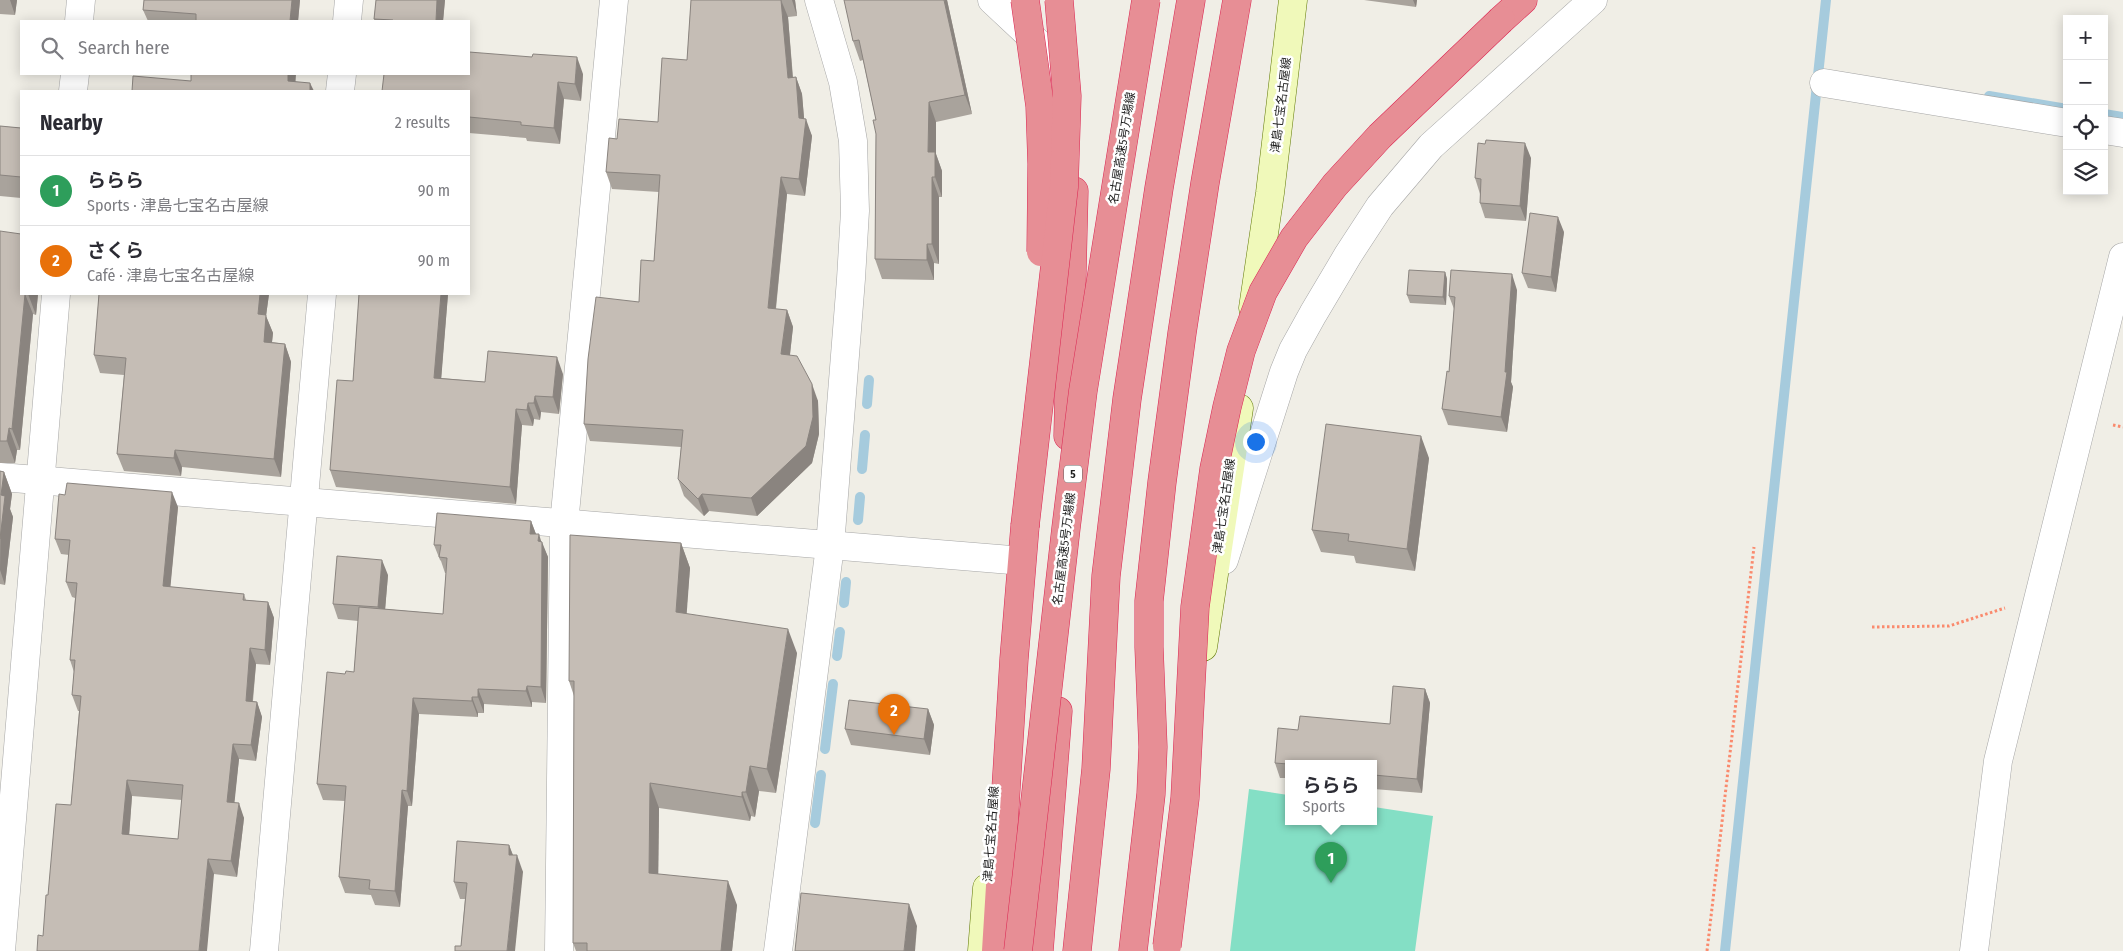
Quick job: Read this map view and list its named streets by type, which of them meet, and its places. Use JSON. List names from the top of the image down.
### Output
{
  "streets": {
    "highway": ["名古屋高速5号万場線", "5"],
    "main road": ["津島七宝名古屋線"]
  },
  "page": {
    "map_buttons": ["+", "−"],
    "search": "Search here",
    "heading": ["Nearby", "2 results"],
    "list": [
      {
        "mark": "1",
        "name": "ららら",
        "note": "Sports · 津島七宝名古屋線",
        "value": "90 m"
      },
      {
        "mark": "2",
        "name": "さくら",
        "note": "Café · 津島七宝名古屋線",
        "value": "90 m"
      }
    ],
    "pins": ["2", "1"],
    "popup": ["ららら", "Sports"]
  }
}
